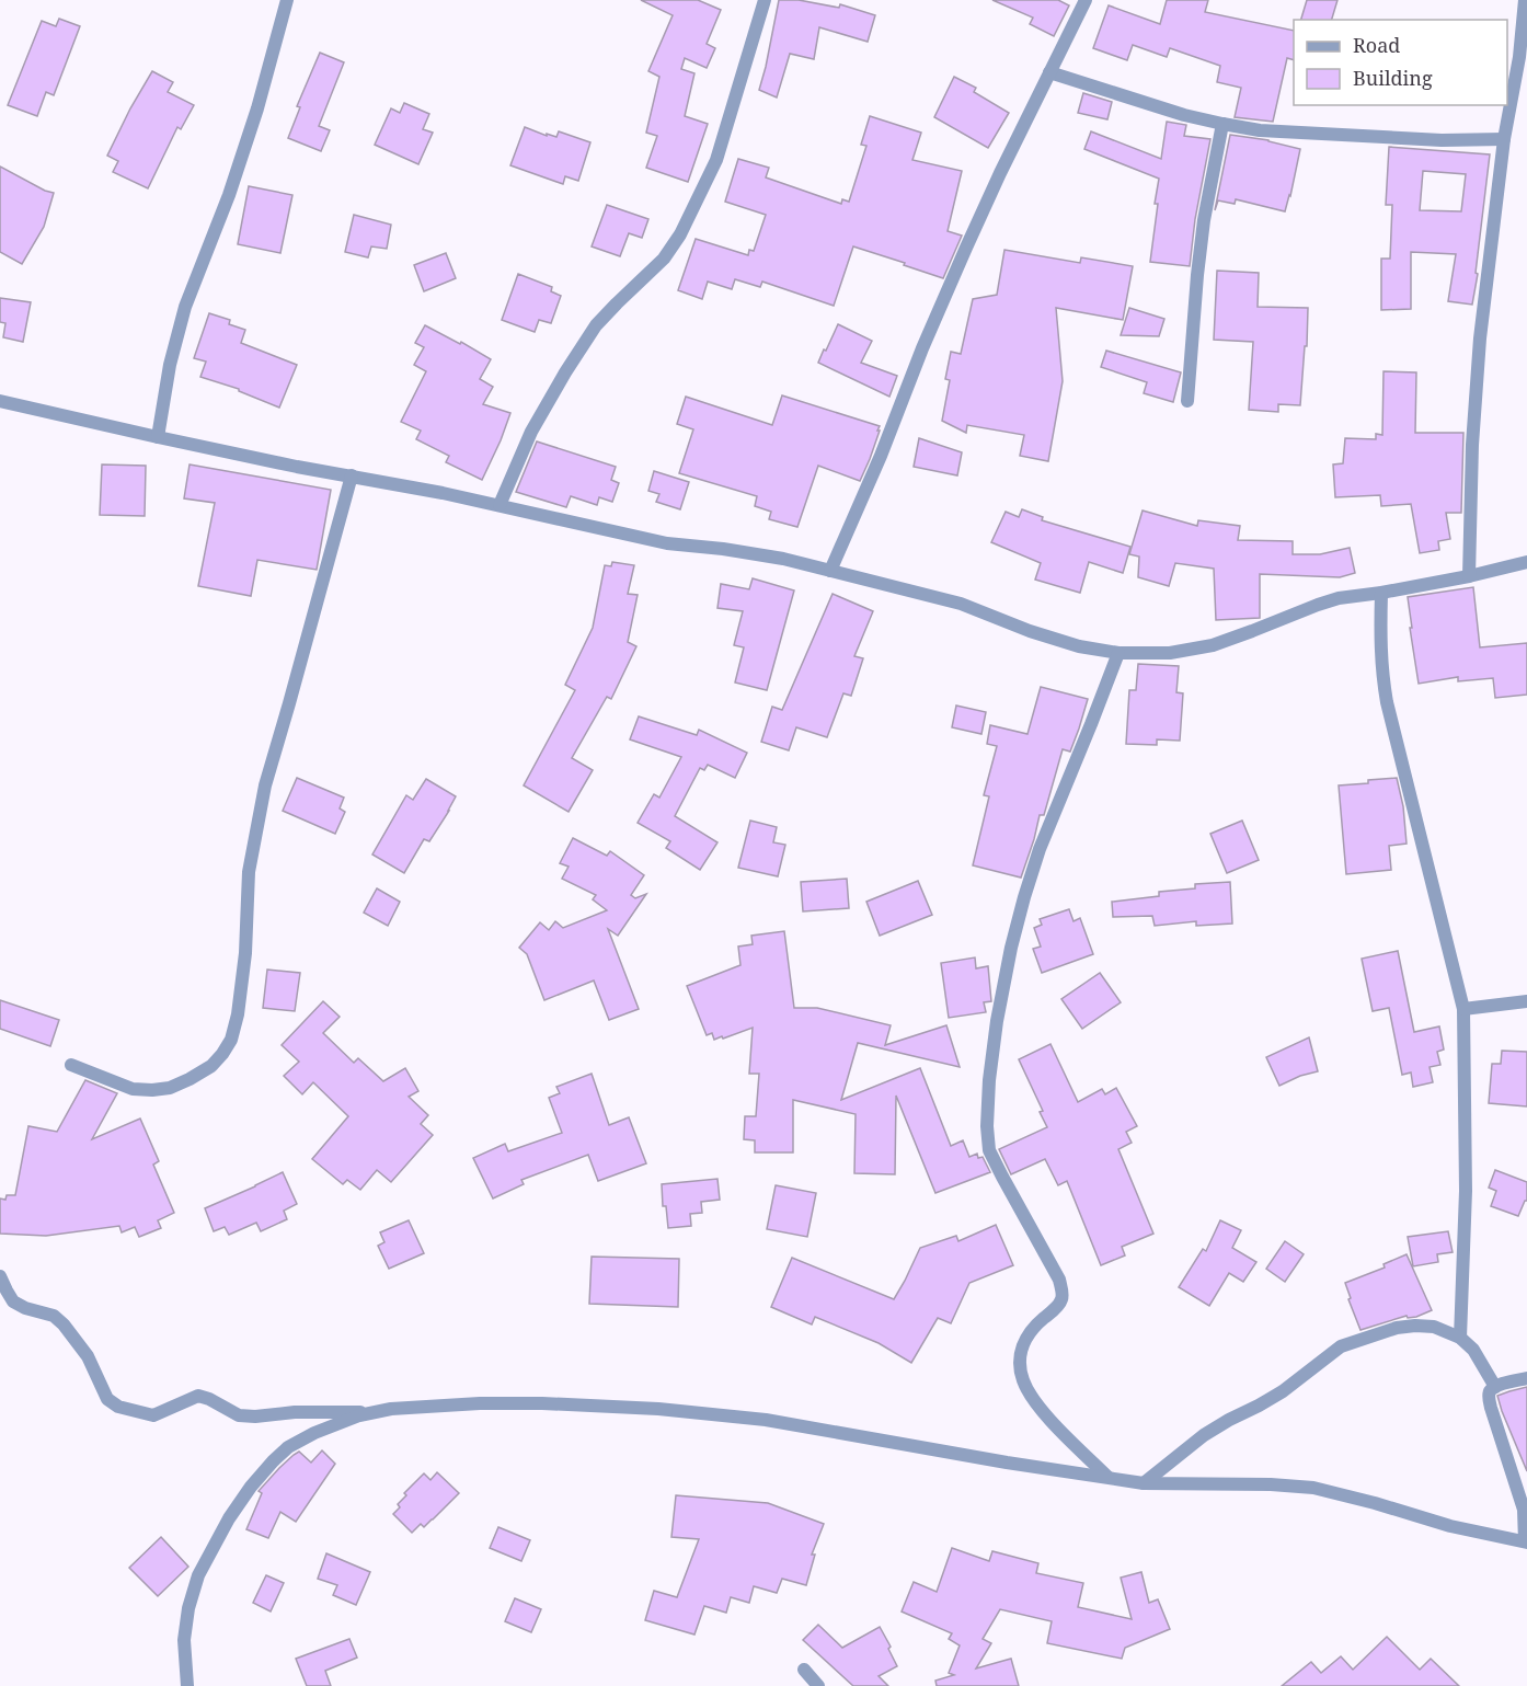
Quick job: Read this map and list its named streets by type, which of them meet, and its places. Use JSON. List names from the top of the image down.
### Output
{
  "legend": ["Road", "Building"]
}
